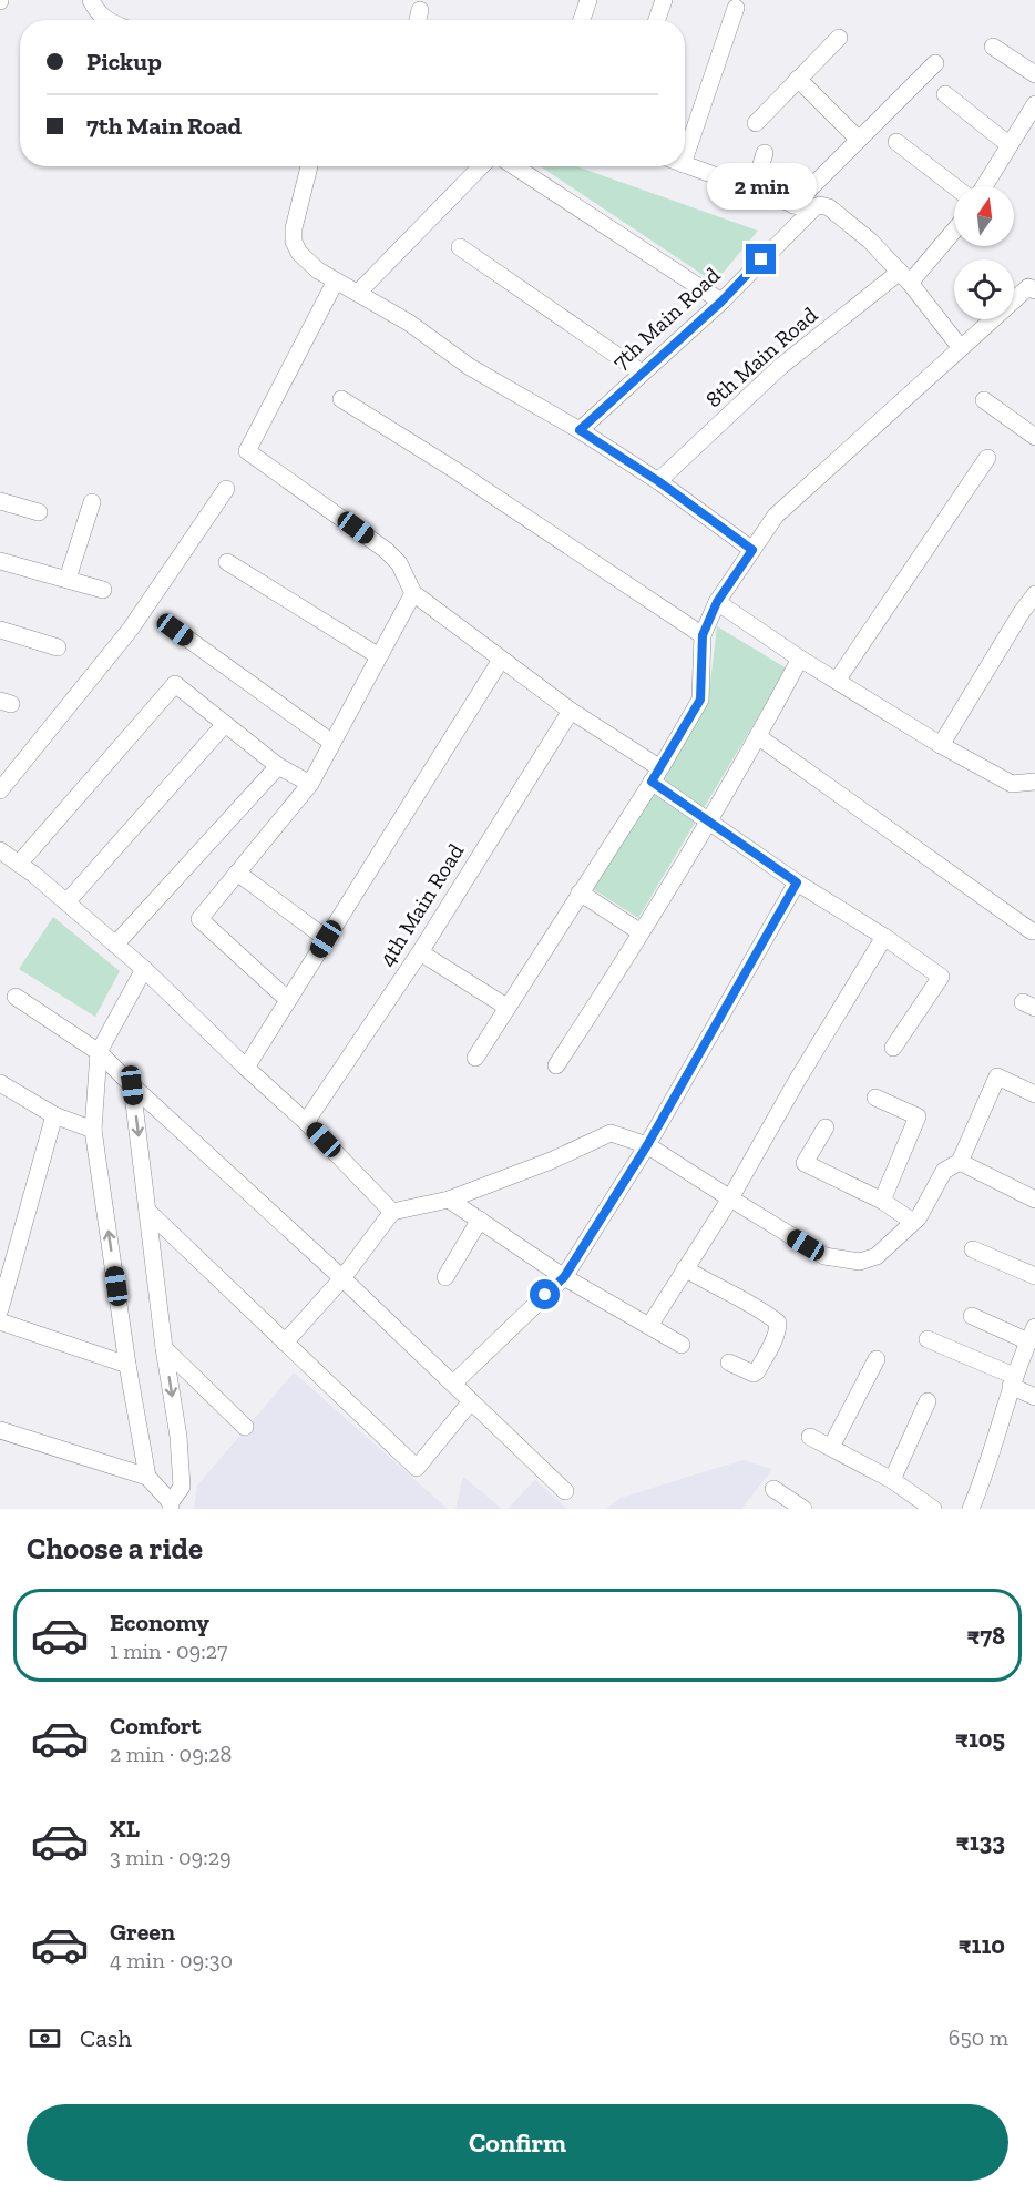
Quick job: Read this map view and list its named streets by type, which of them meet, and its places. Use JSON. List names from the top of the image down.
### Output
{
  "streets": {
    "street": ["7th Main Road", "8th Main Road", "4th Main Road"]
  },
  "north": "top",
  "page": {
    "banner": ["Pickup", "7th Main Road"],
    "bubble": "2 min",
    "heading": "Choose a ride",
    "list": [
      {
        "name": "Economy",
        "note": "1 min · 09:27",
        "value": "₹78"
      },
      {
        "name": "Comfort",
        "note": "2 min · 09:28",
        "value": "₹105"
      },
      {
        "name": "XL",
        "note": "3 min · 09:29",
        "value": "₹133"
      },
      {
        "name": "Green",
        "note": "4 min · 09:30",
        "value": "₹110"
      }
    ],
    "pay": ["Cash", "650 m"],
    "buttons": "Confirm"
  }
}
